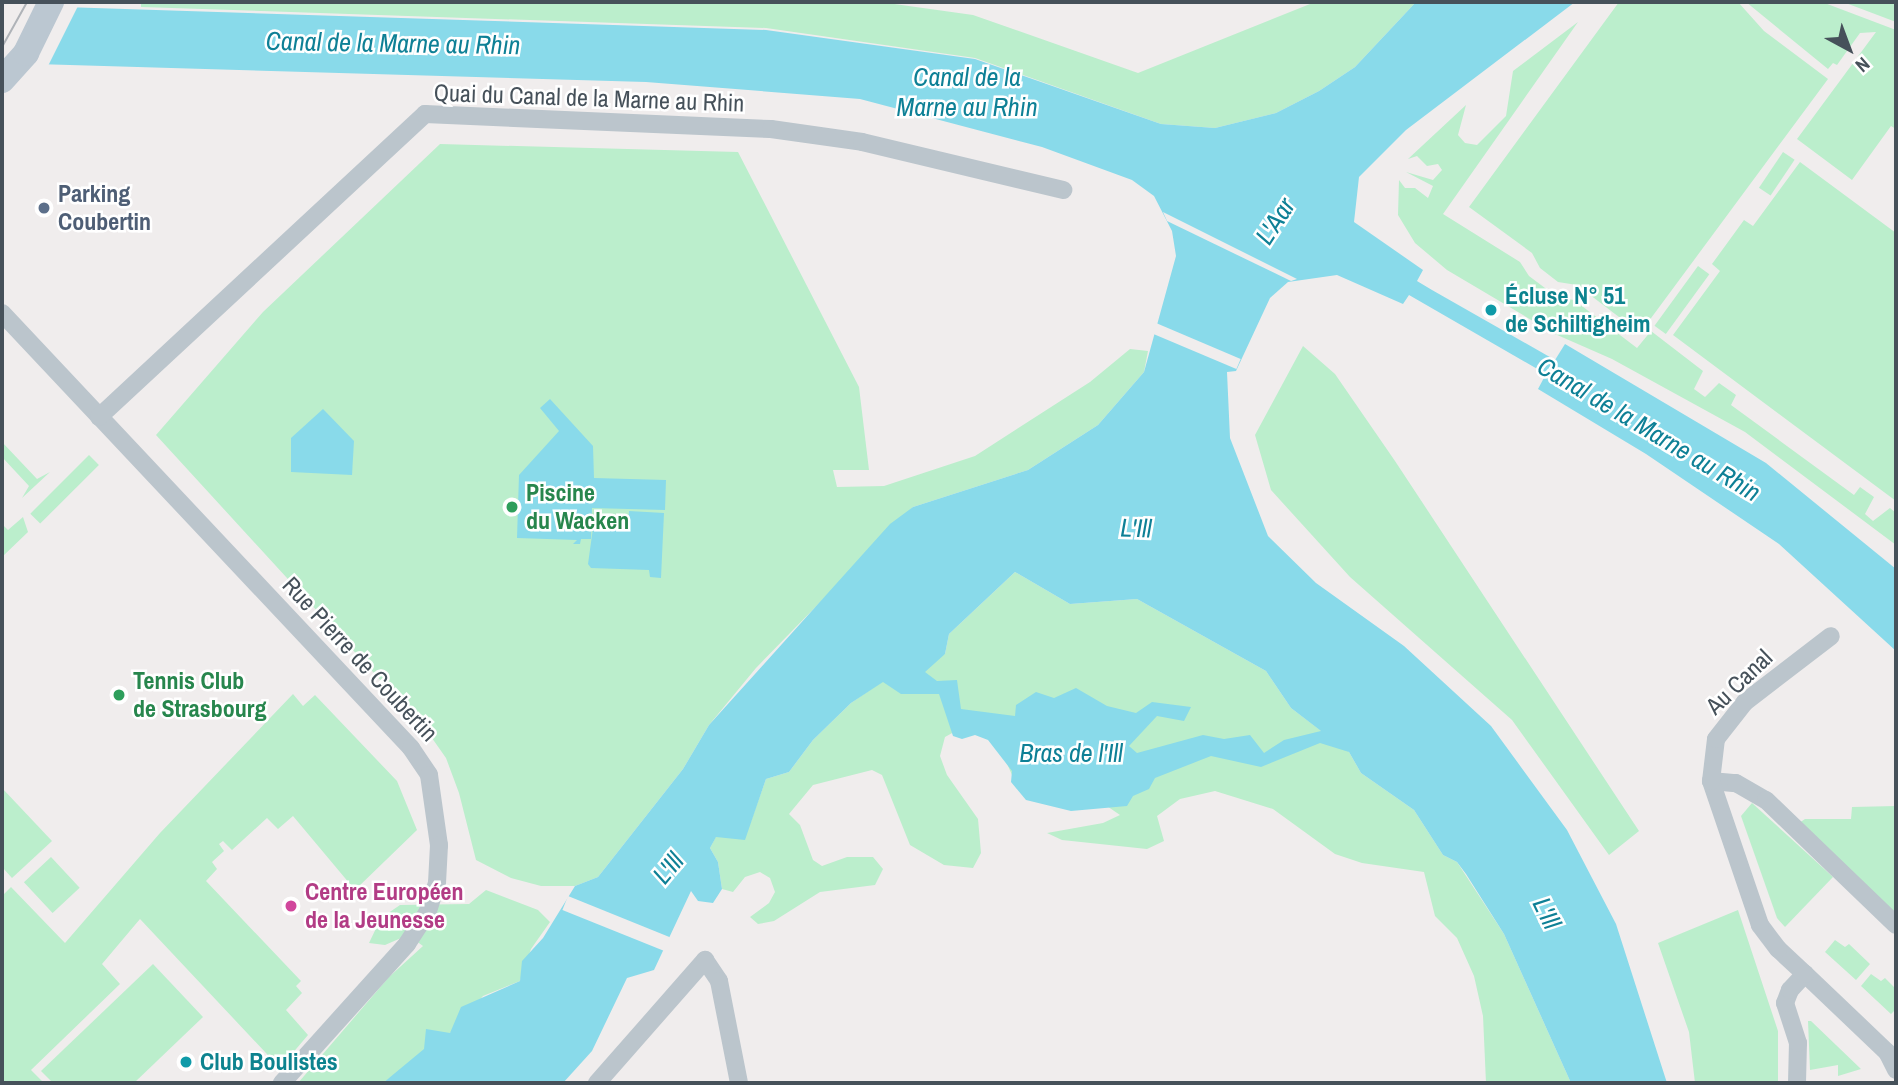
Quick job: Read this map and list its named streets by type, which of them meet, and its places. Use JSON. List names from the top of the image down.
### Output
{
  "streets": {
    "street": ["Quai du Canal de la Marne au Rhin", "Rue Pierre de Coubertin", "Au Canal"]
  },
  "crossings": [
    ["Quai du Canal de la Marne au Rhin", "Rue Pierre de Coubertin"]
  ],
  "water": [
    "Canal de la Marne au Rhin",
    "L'Aar",
    "L'Ill",
    "Bras de l'Ill"
  ],
  "places": [
    "Parking Coubertin",
    "Écluse N° 51 de Schiltigheim",
    "Piscine du Wacken",
    "Tennis Club de Strasbourg",
    "Centre Européen de la Jeunesse",
    "Club Boulistes"
  ],
  "north": "bottom right"
}
